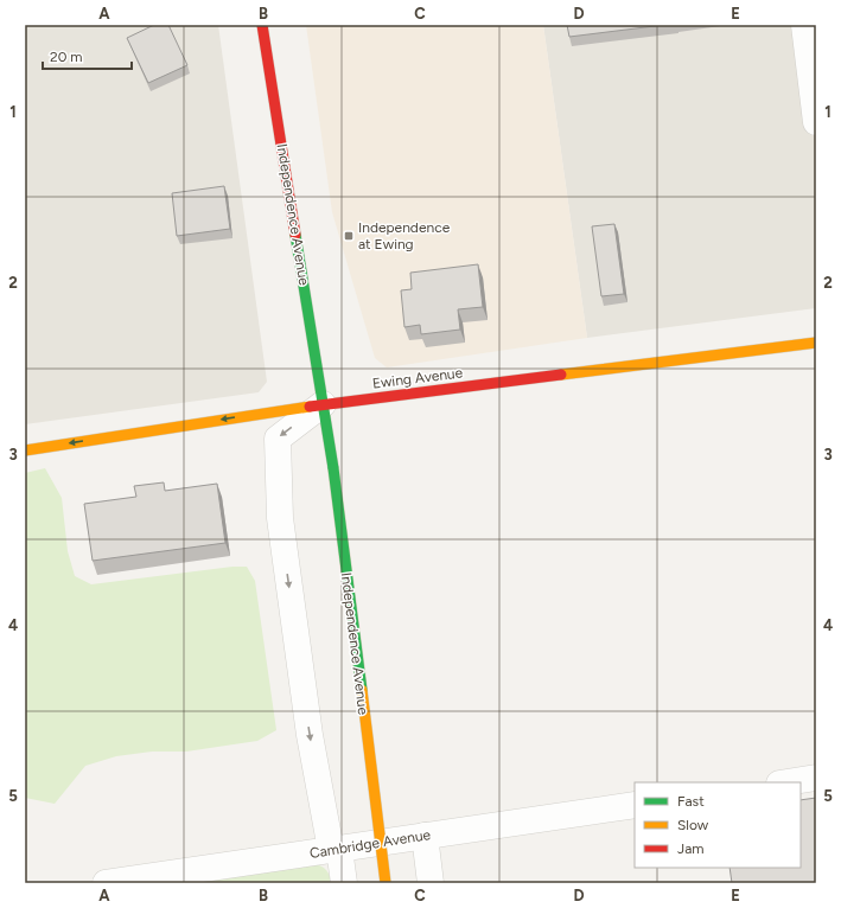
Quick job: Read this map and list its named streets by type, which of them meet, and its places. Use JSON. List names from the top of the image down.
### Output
{
  "streets": {
    "main road": ["Independence Avenue", "Ewing Avenue"],
    "street": ["Cambridge Avenue"]
  },
  "crossings": [
    ["Independence Avenue", "Ewing Avenue"]
  ],
  "one_way": ["Ewing Avenue"],
  "places": {
    "transit": ["Independence at Ewing"]
  },
  "legend": ["Fast", "Slow", "Jam"],
  "scale_bar": "20 m",
  "grid": {
    "columns": [
      "A",
      "B",
      "C",
      "D",
      "E"
    ],
    "rows": [
      "1",
      "2",
      "3",
      "4",
      "5"
    ]
  }
}
